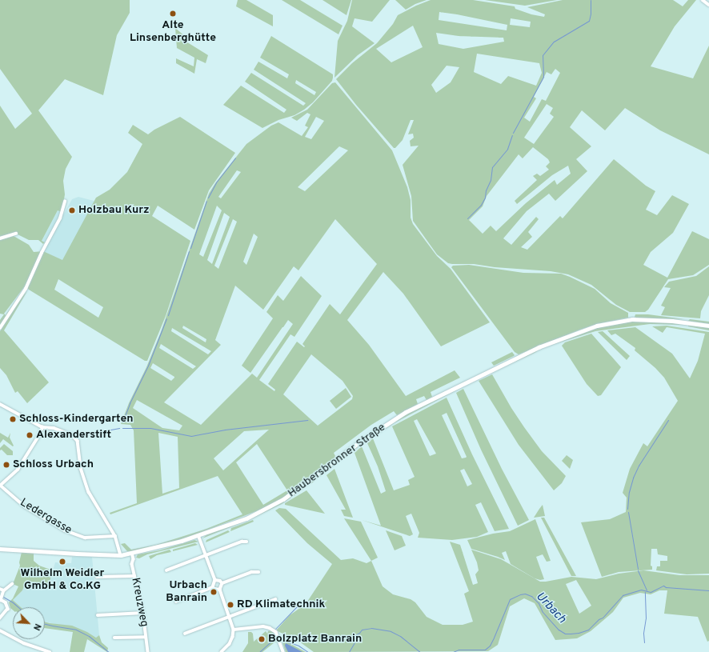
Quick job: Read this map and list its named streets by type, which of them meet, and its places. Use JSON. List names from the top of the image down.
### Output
{
  "streets": {
    "street": ["Haubersbronner Straße", "Ledergasse", "Kreuzweg"]
  },
  "crossings": [
    ["Haubersbronner Straße", "Kreuzweg"]
  ],
  "water": ["Urbach"],
  "places": [
    "Alte Linsenberghütte",
    "Holzbau Kurz",
    "Schloss-Kindergarten",
    "Alexanderstift",
    "Schloss Urbach",
    "Wilhelm Weidler GmbH & Co.KG",
    "Urbach Banrain",
    "RD Klimatechnik",
    "Bolzplatz Banrain"
  ],
  "north": "bottom right"
}
